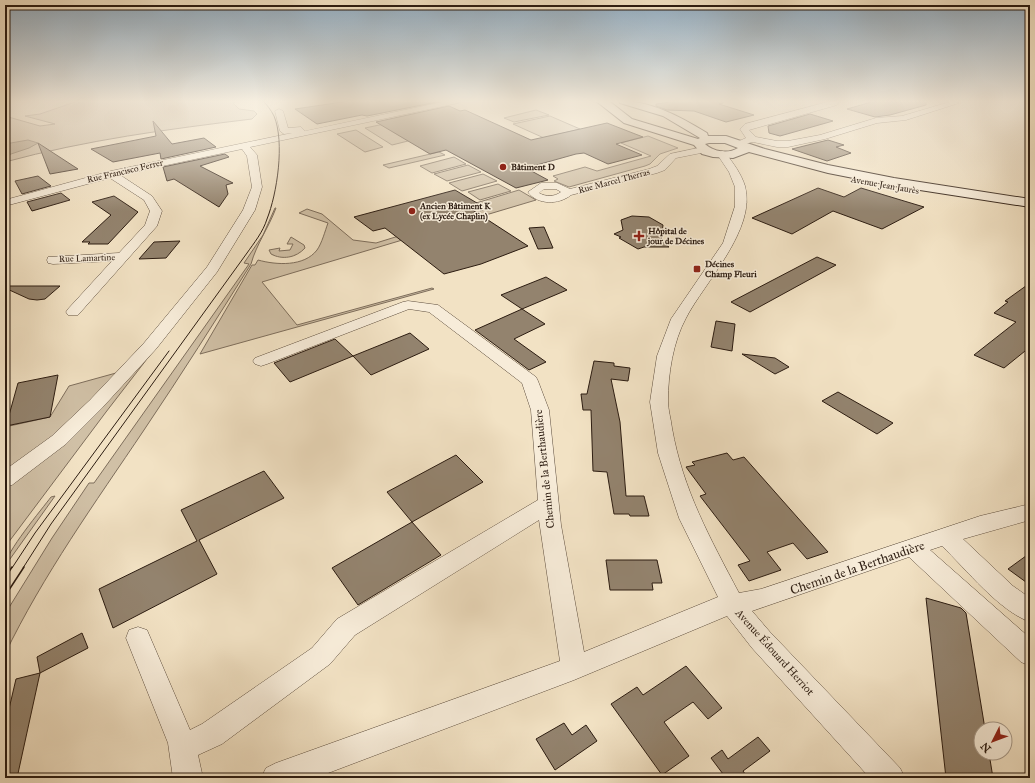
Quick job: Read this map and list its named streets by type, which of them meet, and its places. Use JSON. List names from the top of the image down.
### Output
{
  "streets": {
    "main road": ["Avenue Jean Jaurès"],
    "street": [
      "Rue Francisco Ferrer",
      "Rue Marcel Therras",
      "Rue Lamartine",
      "Chemin de la Berthaudière",
      "Avenue Édouard Herriot"
    ]
  },
  "crossings": [
    ["Rue Francisco Ferrer", "Rue Lamartine"],
    ["Chemin de la Berthaudière", "Avenue Édouard Herriot"]
  ],
  "places": {
    "other": ["Bâtiment D", "Ancien Bâtiment K (ex Lycée Chaplin)"],
    "health": ["Hôpital de jour de Décines"],
    "transit": ["Décines Champ Fleuri"]
  },
  "north": "bottom left"
}
